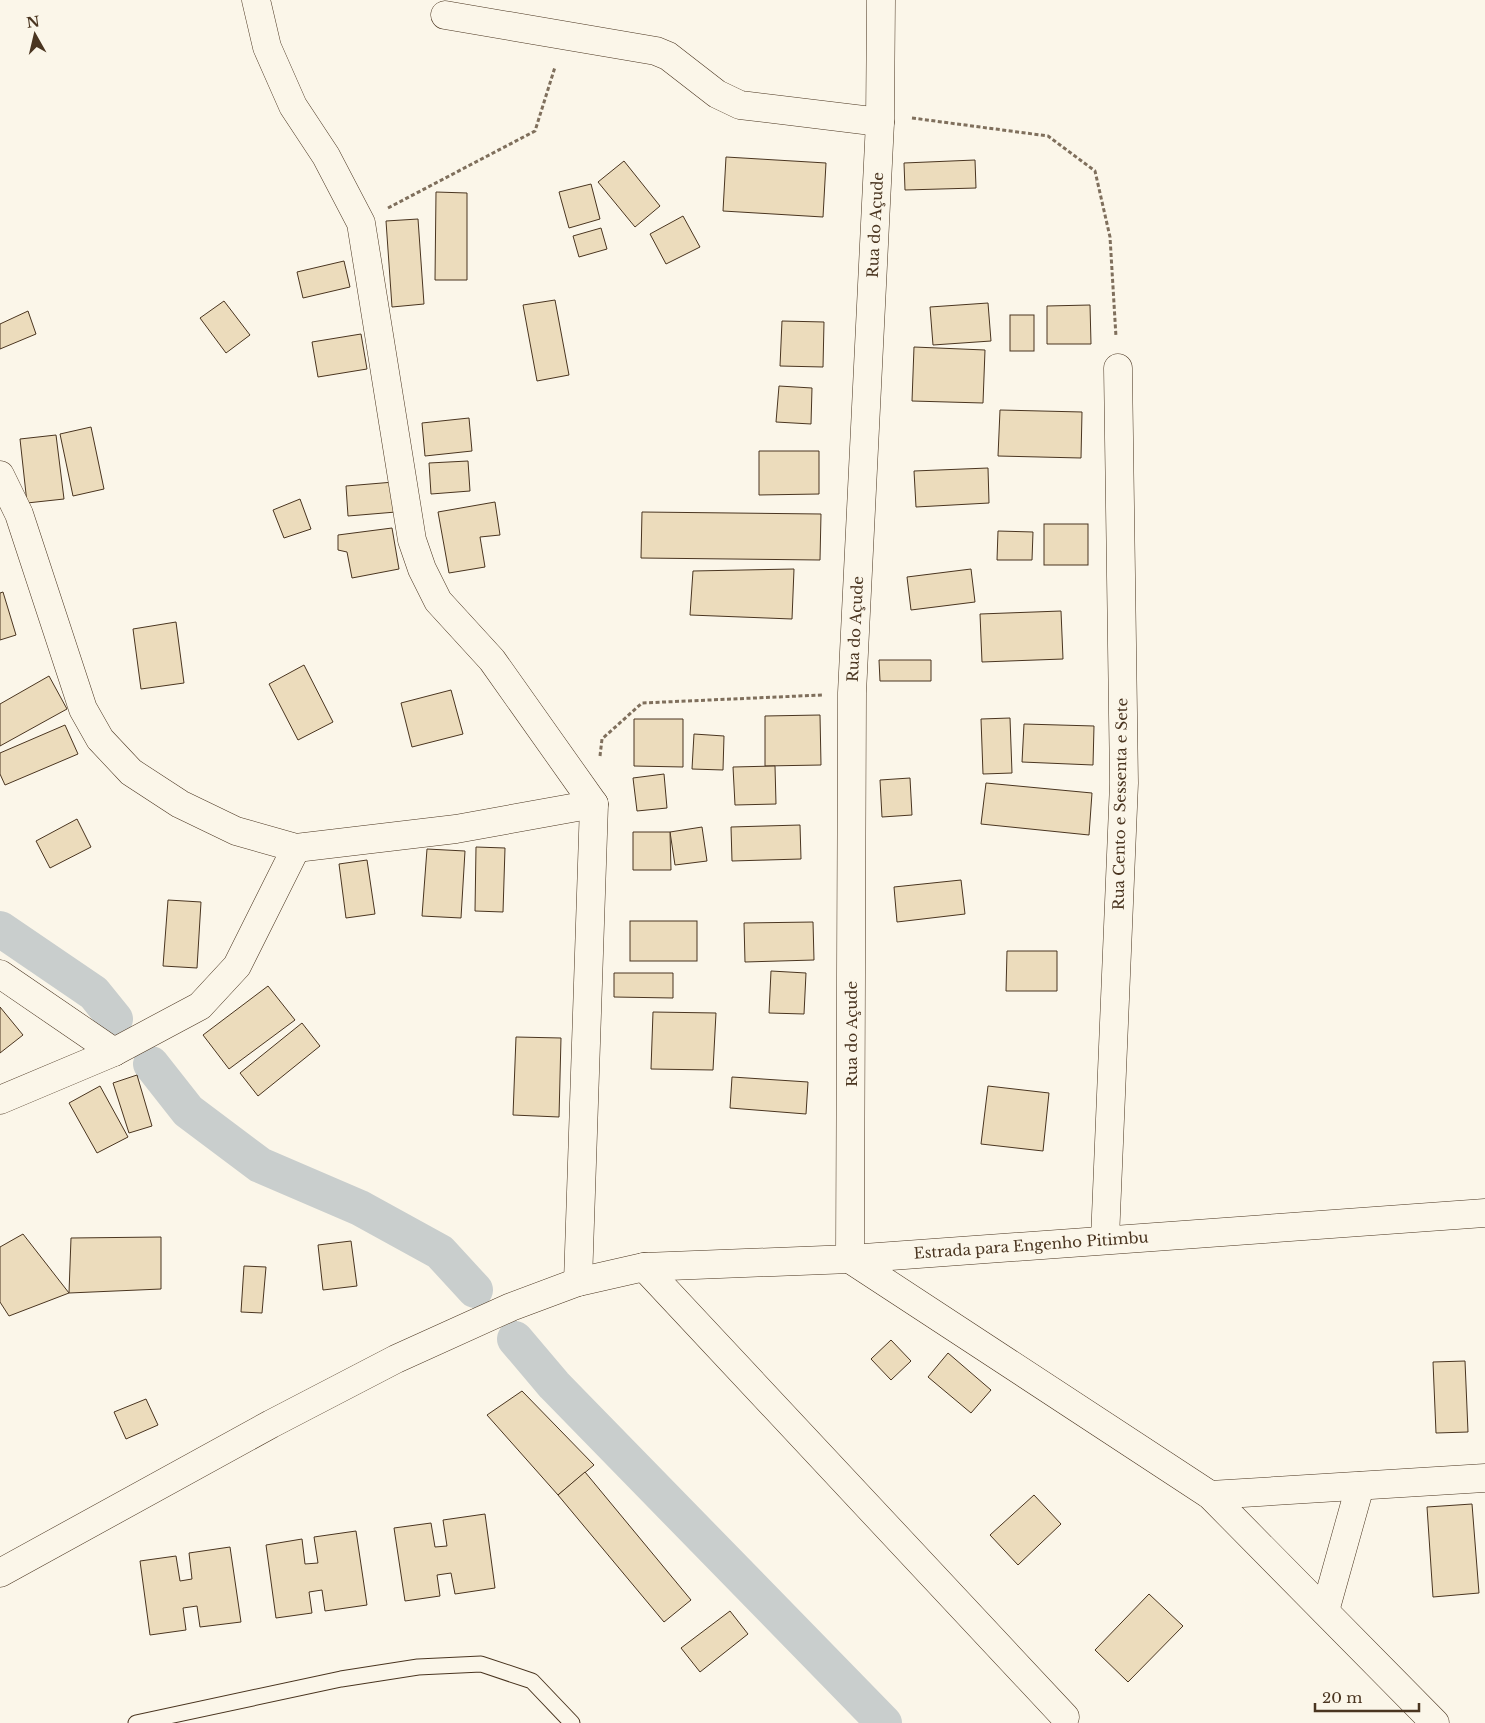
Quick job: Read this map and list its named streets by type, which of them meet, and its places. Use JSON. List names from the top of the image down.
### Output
{
  "streets": {
    "street": ["Rua do Açude", "Rua Cento e Sessenta e Sete", "Estrada para Engenho Pitimbu"]
  },
  "crossings": [
    ["Rua do Açude", "Estrada para Engenho Pitimbu"],
    ["Rua Cento e Sessenta e Sete", "Estrada para Engenho Pitimbu"]
  ],
  "scale_bar": "20 m",
  "north": "top"
}
